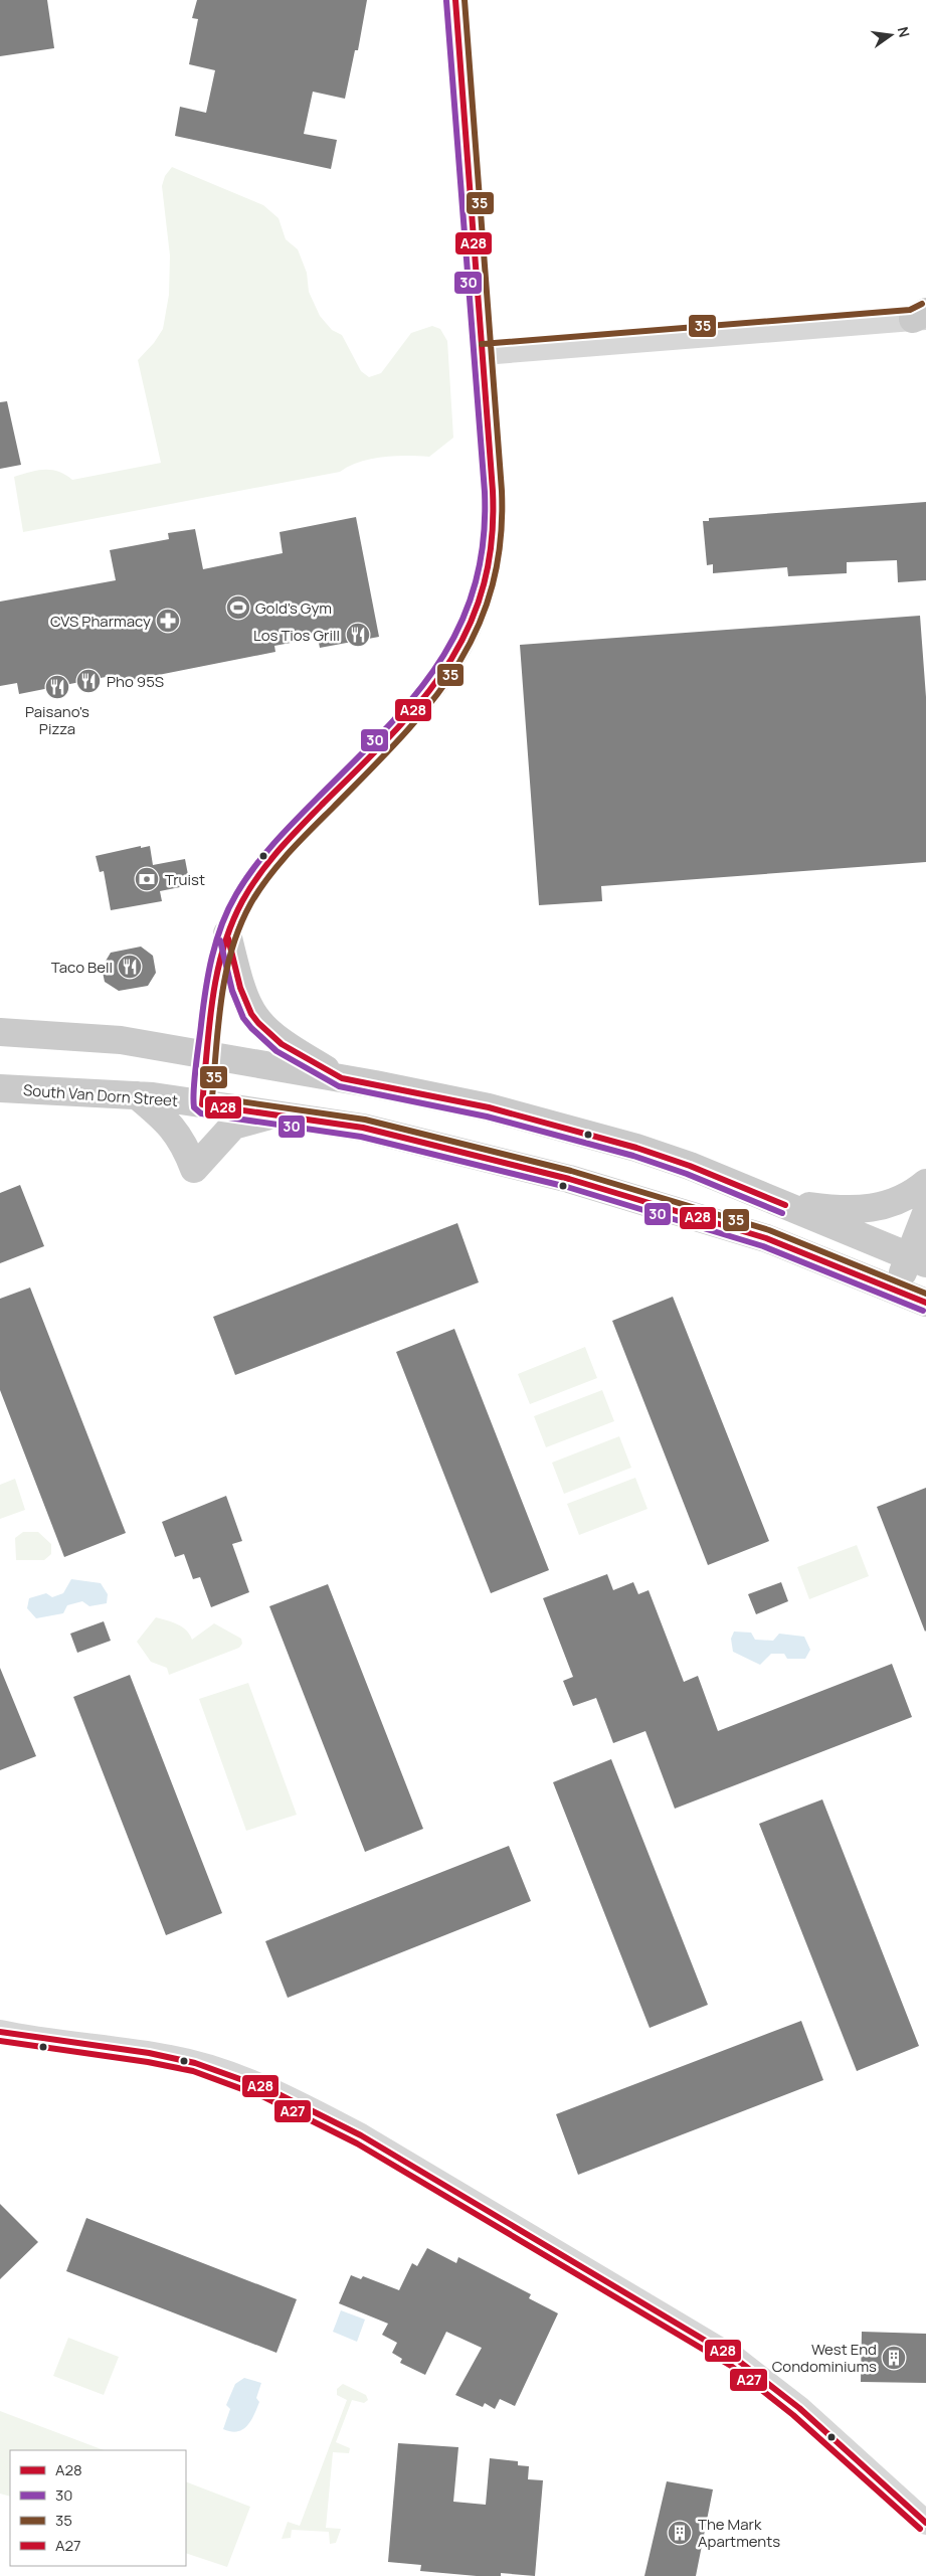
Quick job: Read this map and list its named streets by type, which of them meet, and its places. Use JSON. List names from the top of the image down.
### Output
{
  "streets": {
    "main road": ["South Van Dorn Street"]
  },
  "places": {
    "sports": ["Gold's Gym"],
    "pharmacy": ["CVS Pharmacy"],
    "restaurant": [
      "Los Tios Grill",
      "Pho 95S",
      "Paisano's Pizza",
      "Taco Bell"
    ],
    "bank": ["Truist"],
    "building": ["West End Condominiums", "The Mark Apartments"]
  },
  "lines": [
    "transit line A28",
    "transit line 35",
    "transit line 30",
    "transit line A27"
  ],
  "legend": [
    "A28",
    "30",
    "35",
    "A27"
  ],
  "north": "right"
}
